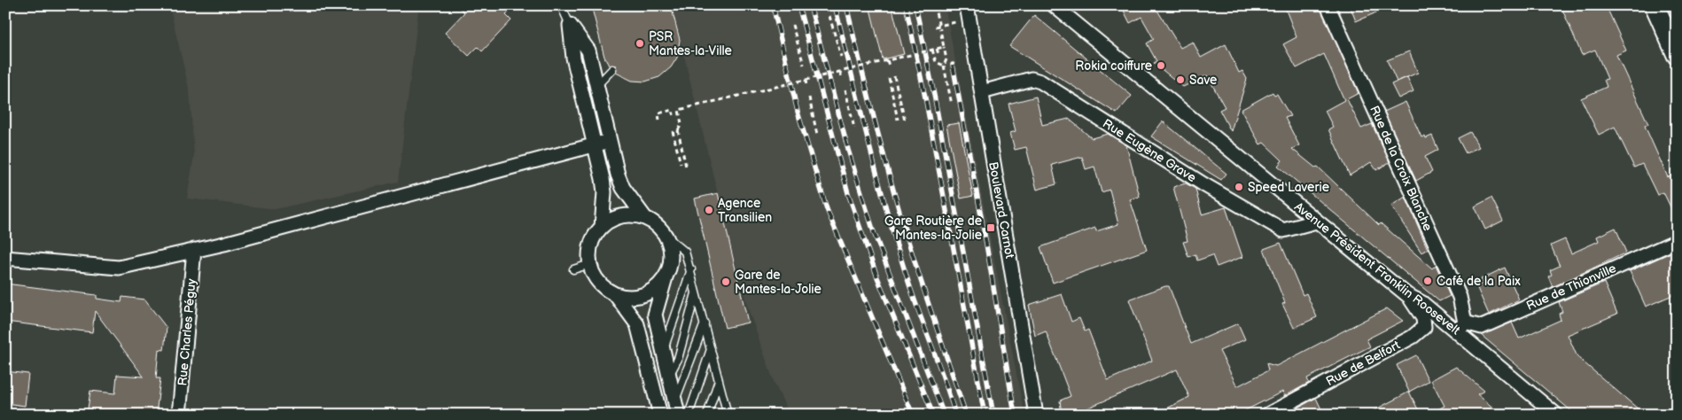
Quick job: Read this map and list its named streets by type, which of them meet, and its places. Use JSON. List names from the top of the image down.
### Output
{
  "streets": {
    "street": [
      "Rue Eugène Grave",
      "Rue de la Croix Blanche",
      "Boulevard Carnot",
      "Avenue Président Franklin Roosevelt",
      "Rue de Thionville",
      "Rue Charles Péguy",
      "Rue de Belfort"
    ]
  },
  "crossings": [
    ["Rue Eugène Grave", "Boulevard Carnot"],
    ["Rue Eugène Grave", "Avenue Président Franklin Roosevelt"],
    ["Rue de la Croix Blanche", "Avenue Président Franklin Roosevelt"],
    ["Rue de la Croix Blanche", "Rue de Thionville"],
    ["Avenue Président Franklin Roosevelt", "Rue de Thionville"],
    ["Avenue Président Franklin Roosevelt", "Rue de Belfort"]
  ],
  "places": {
    "other": [
      "PSR Mantes-la-Ville",
      "Rokia coiffure",
      "Save",
      "Speed Laverie",
      "Agence Transilien",
      "Café de la Paix",
      "Gare de Mantes-la-Jolie"
    ],
    "transit": ["Gare Routière de Mantes-la-Jolie"]
  }
}
